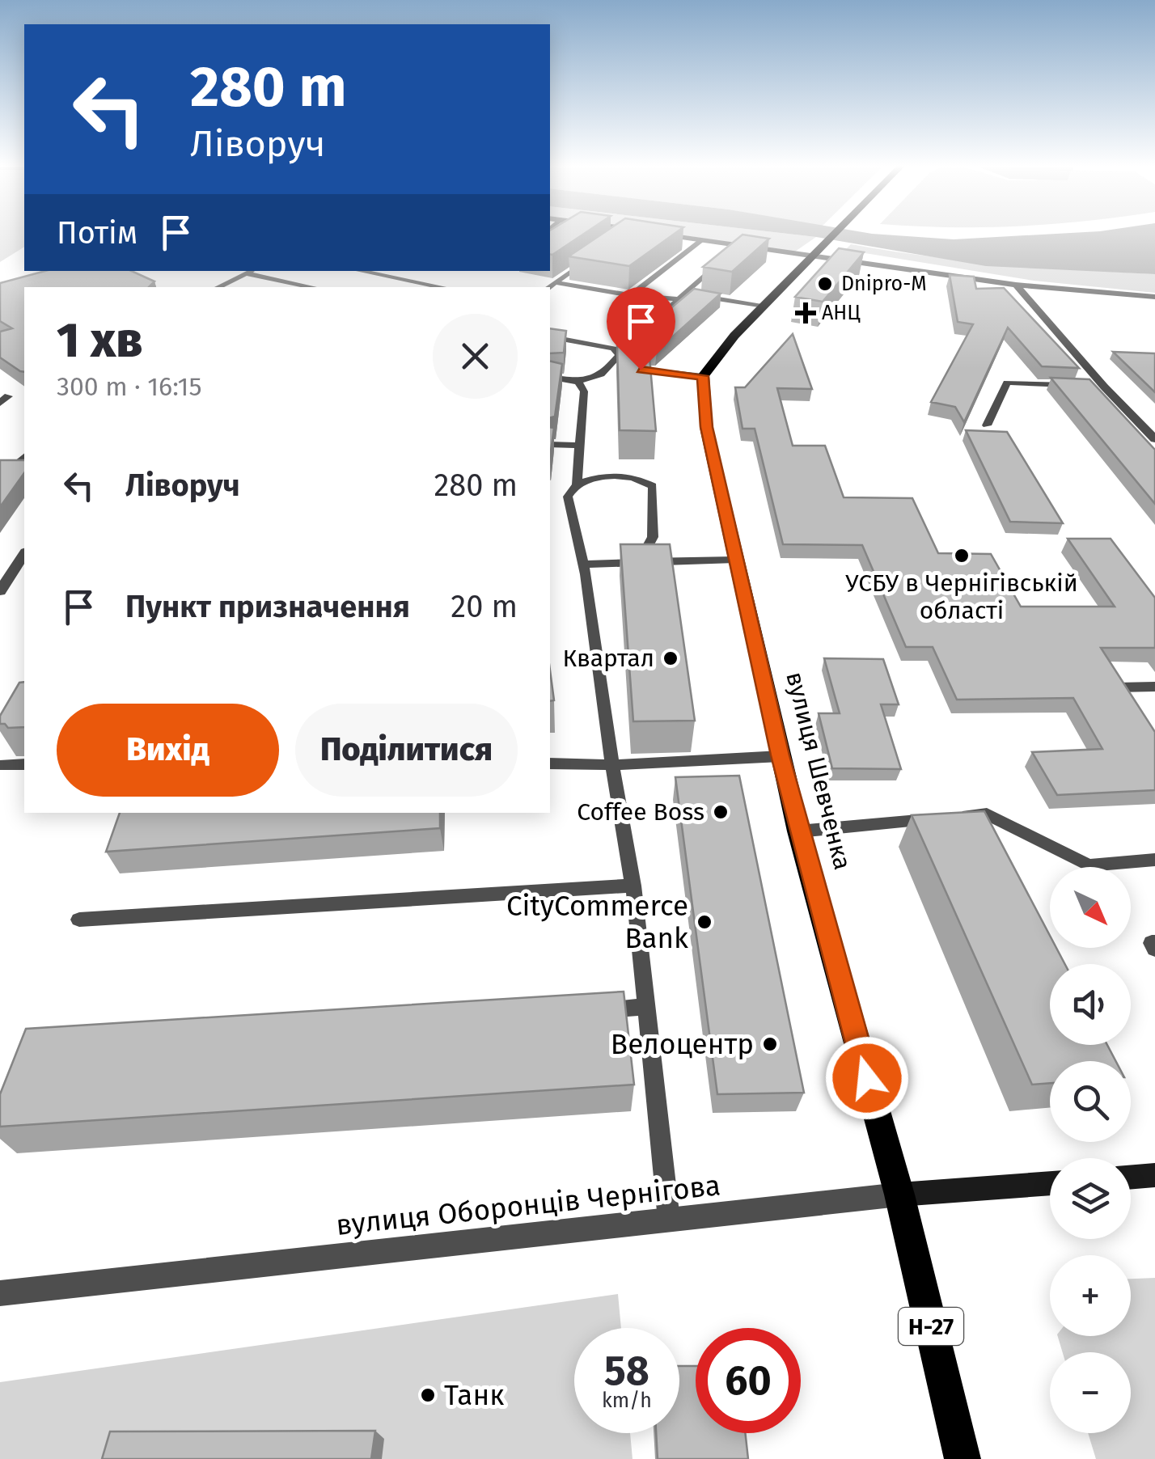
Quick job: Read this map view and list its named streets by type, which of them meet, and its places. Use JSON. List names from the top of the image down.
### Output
{
  "streets": {
    "main road": ["вулиця Шевченка", "вулиця Оборонців Чернігова", "Н-27"]
  },
  "crossings": [
    ["вулиця Шевченка", "вулиця Оборонців Чернігова"]
  ],
  "places": {
    "other": [
      "Dnipro-M",
      "УСБУ в Чернігівській області",
      "Квартал",
      "Coffee Boss",
      "CityCommerce Bank",
      "Велоцентр",
      "Танк"
    ],
    "health": ["АНЦ"]
  },
  "north": "bottom right",
  "page": {
    "turn": ["280 m", "Ліворуч"],
    "then": "Потім",
    "heading": ["1 хв", "300 m · 16:15"],
    "list": [
      {
        "name": "Ліворуч",
        "value": "280 m"
      },
      {
        "name": "Пункт призначення",
        "value": "20 m"
      }
    ],
    "buttons": ["Вихід", "Поділитися"],
    "map_buttons": ["+", "−"],
    "speed": "58 km/h",
    "limit": "60"
  }
}
